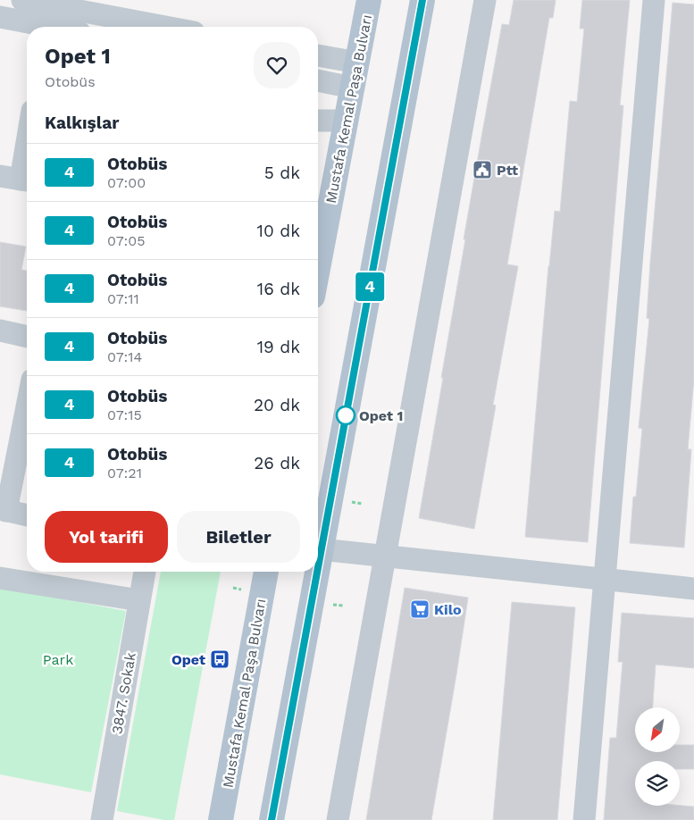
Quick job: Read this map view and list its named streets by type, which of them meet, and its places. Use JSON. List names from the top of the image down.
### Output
{
  "streets": {
    "main road": ["Mustafa Kemal Paşa Bulvarı"],
    "street": ["3847. Sokak"]
  },
  "parks": ["Park"],
  "places": {
    "public building": ["Ptt"],
    "other": ["Opet 1"],
    "supermarket": ["Kilo"],
    "bus stop": ["Opet"]
  },
  "lines": ["bus line 4"],
  "north": "bottom left",
  "page": {
    "on_map": "4",
    "heading": [
      ["Opet 1", "Otobüs"],
      "Kalkışlar"
    ],
    "list": [
      {
        "mark": "4",
        "name": "Otobüs",
        "note": "07:00",
        "value": "5 dk"
      },
      {
        "mark": "4",
        "name": "Otobüs",
        "note": "07:05",
        "value": "10 dk"
      },
      {
        "mark": "4",
        "name": "Otobüs",
        "note": "07:11",
        "value": "16 dk"
      },
      {
        "mark": "4",
        "name": "Otobüs",
        "note": "07:14",
        "value": "19 dk"
      },
      {
        "mark": "4",
        "name": "Otobüs",
        "note": "07:15",
        "value": "20 dk"
      },
      {
        "mark": "4",
        "name": "Otobüs",
        "note": "07:21",
        "value": "26 dk"
      }
    ],
    "buttons": ["Yol tarifi", "Biletler"]
  }
}
